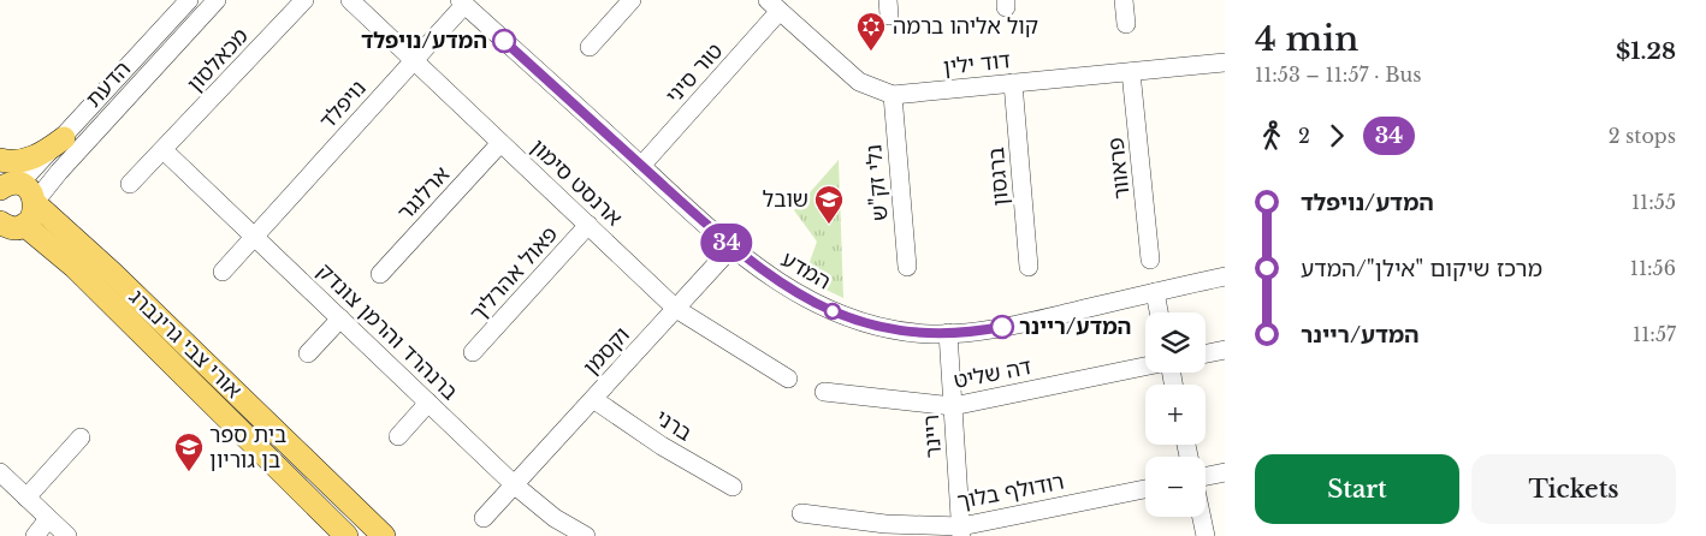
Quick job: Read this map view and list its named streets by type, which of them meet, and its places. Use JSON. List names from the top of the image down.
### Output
{
  "streets": {
    "main road": ["אורי צבי גרינברג"],
    "street": [
      "מכאלסון",
      "דוד ילין",
      "טור סיני",
      "הדעת",
      "נויפלד",
      "פראוור",
      "ברגסון",
      "ארנסט סימון",
      "נלי זק\"ש",
      "ארלנגר",
      "המדע",
      "פאול אהרליך",
      "ברנהרד והרמן צונדק",
      "וקסמן",
      "דה שליט",
      "ברני",
      "ריינר",
      "רודולף בלוך"
    ]
  },
  "crossings": [
    ["מכאלסון", "ברנהרד והרמן צונדק"],
    ["דוד ילין", "טור סיני"],
    ["דוד ילין", "פראוור"],
    ["דוד ילין", "ברגסון"],
    ["דוד ילין", "נלי זק\"ש"],
    ["טור סיני", "המדע"],
    ["הדעת", "אורי צבי גרינברג"],
    ["נויפלד", "ארנסט סימון"],
    ["נויפלד", "המדע"],
    ["נויפלד", "ברנהרד והרמן צונדק"],
    ["ארנסט סימון", "ארלנגר"],
    ["ארנסט סימון", "פאול אהרליך"],
    ["ארנסט סימון", "וקסמן"],
    ["המדע", "וקסמן"],
    ["המדע", "ריינר"],
    ["ברנהרד והרמן צונדק", "וקסמן"],
    ["וקסמן", "ברני"],
    ["דה שליט", "ריינר"],
    ["ריינר", "רודולף בלוך"]
  ],
  "places": {
    "other": ["המדע/נויפלד", "המדע/ריינר"],
    "synagogue": ["קול אליהו ברמה"],
    "school or university": ["שובל", "בית ספר בן גוריון"]
  },
  "lines": ["bus line 34"],
  "page": {
    "on_map": "34",
    "heading": ["4 min", "11:53 – 11:57 · Bus", "$1.28"],
    "legs": ["2", "34", "2 stops"],
    "list": [
      {
        "name": "המדע/נויפלד",
        "value": "11:55"
      },
      {
        "name": "מרכז שיקום \"אילן\"/המדע",
        "value": "11:56"
      },
      {
        "name": "המדע/ריינר",
        "value": "11:57"
      }
    ],
    "map_buttons": ["+", "−"],
    "buttons": ["Start", "Tickets"]
  }
}
